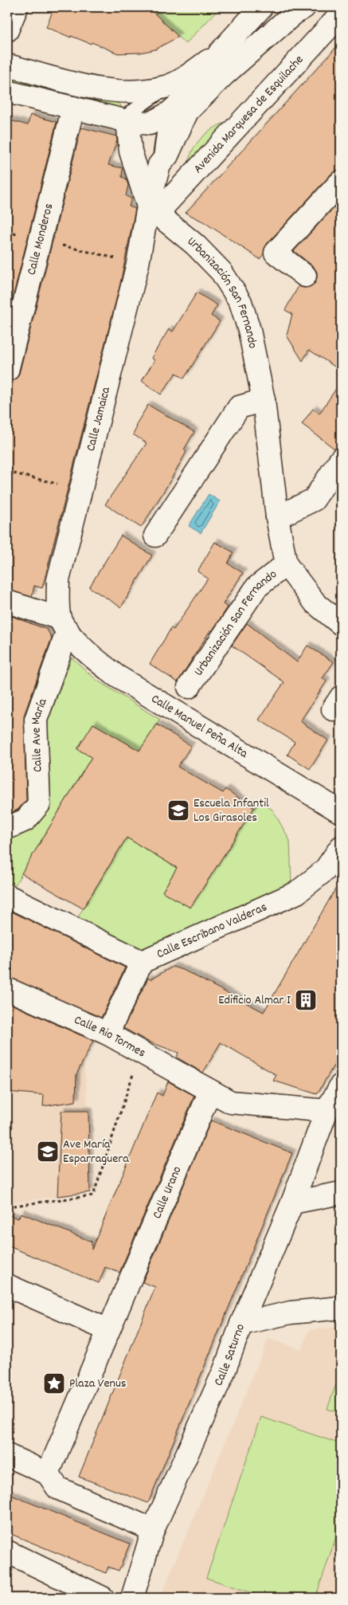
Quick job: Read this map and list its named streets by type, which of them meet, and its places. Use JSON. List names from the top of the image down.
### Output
{
  "streets": {
    "street": [
      "Avenida Marquesa de Esquilache",
      "Calle Monderos",
      "Urbanización San Fernando",
      "Calle Jamaica",
      "Calle Manuel Peña Alta",
      "Calle Ave María",
      "Calle Escribano Valderas",
      "Calle Rio Tormes",
      "Calle Urano",
      "Calle Saturno"
    ]
  },
  "crossings": [
    ["Avenida Marquesa de Esquilache", "Urbanización San Fernando"],
    ["Avenida Marquesa de Esquilache", "Calle Jamaica"],
    ["Urbanización San Fernando", "Calle Jamaica"],
    ["Calle Jamaica", "Calle Manuel Peña Alta"],
    ["Calle Jamaica", "Calle Ave María"],
    ["Calle Manuel Peña Alta", "Calle Ave María"],
    ["Calle Escribano Valderas", "Calle Rio Tormes"],
    ["Calle Rio Tormes", "Calle Urano"],
    ["Calle Rio Tormes", "Calle Saturno"]
  ],
  "places": {
    "school or university": ["Escuela Infantil Los Girasoles", "Ave María Esparraguera"],
    "building": ["Edificio Almar I"],
    "place": ["Plaza Venus"]
  }
}
